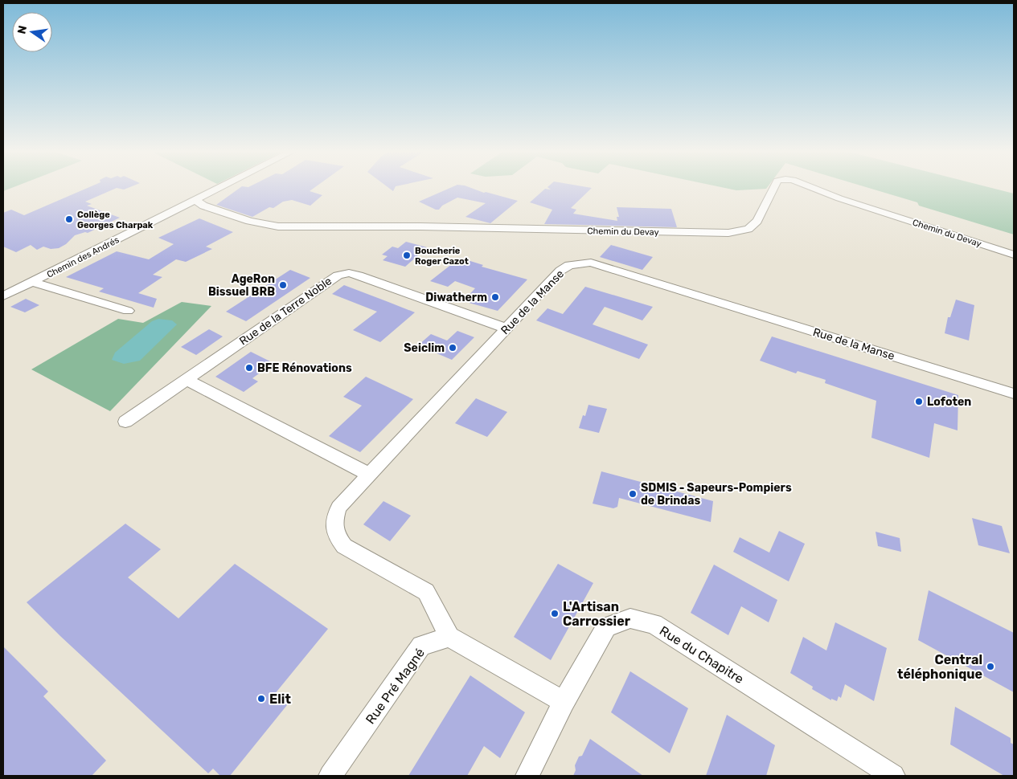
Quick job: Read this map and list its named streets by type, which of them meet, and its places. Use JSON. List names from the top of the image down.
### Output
{
  "streets": {
    "street": [
      "Chemin du Devay",
      "Chemin des Andrés",
      "Rue de la Manse",
      "Rue de la Terre Noble",
      "Rue du Chapitre",
      "Rue Pré Magné"
    ]
  },
  "crossings": [
    ["Chemin du Devay", "Chemin des Andrés"],
    ["Rue de la Manse", "Rue de la Terre Noble"],
    ["Rue de la Manse", "Rue Pré Magné"]
  ],
  "places": [
    "Collège Georges Charpak",
    "Boucherie Roger Cazot",
    "AgeRon Bissuel BRB",
    "Diwatherm",
    "Seiclim",
    "BFE Rénovations",
    "Lofoten",
    "SDMIS - Sapeurs-Pompiers de Brindas",
    "L'Artisan Carrossier",
    "Central téléphonique",
    "Elit"
  ],
  "north": "left"
}
